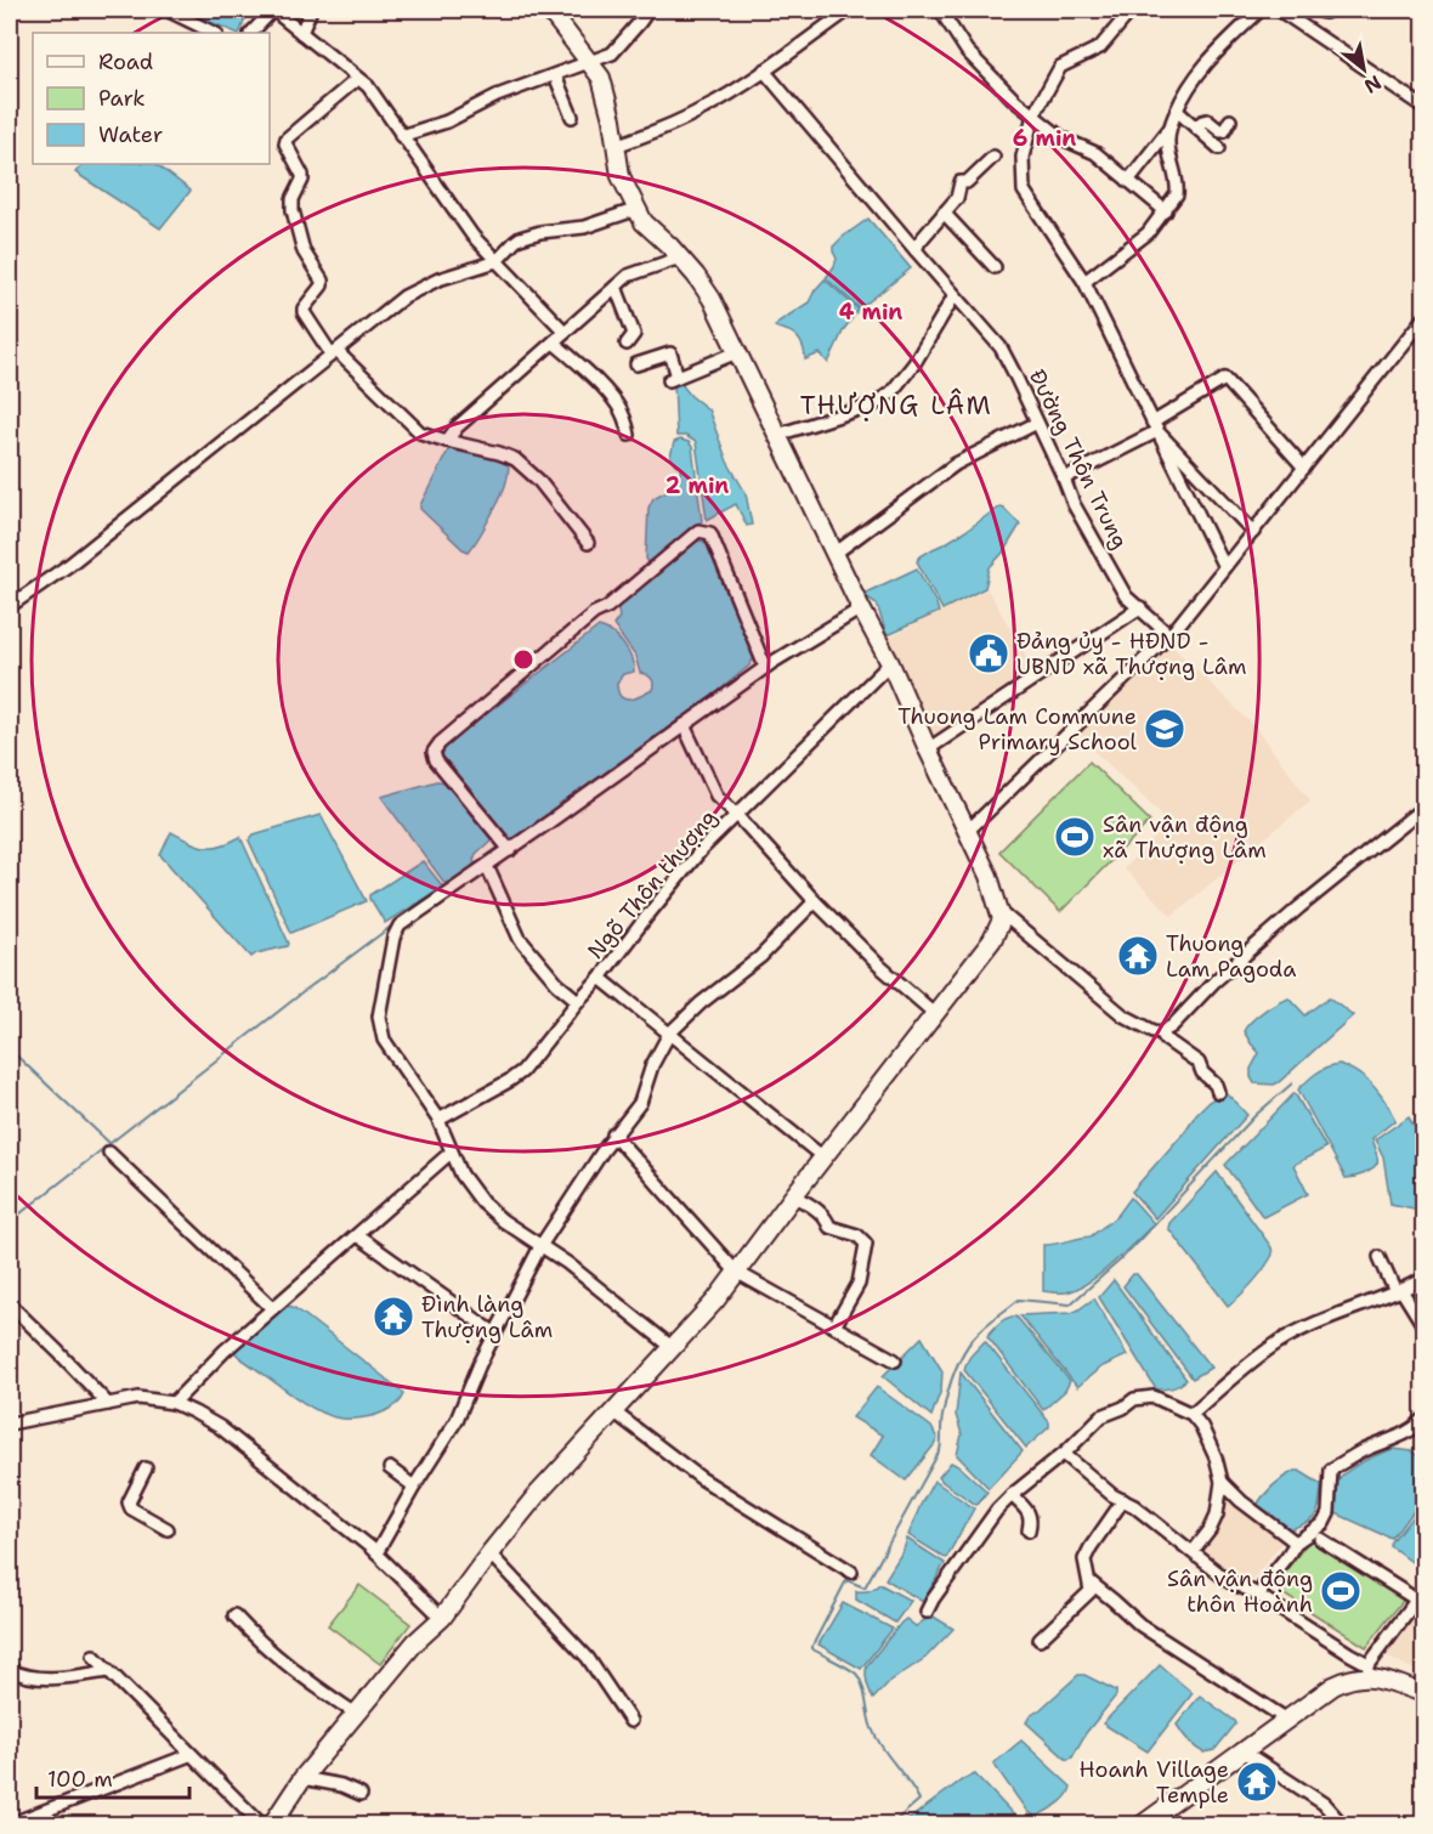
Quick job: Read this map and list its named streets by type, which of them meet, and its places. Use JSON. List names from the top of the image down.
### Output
{
  "streets": {
    "street": ["Đường Thôn Trung", "Ngõ Thôn thượng"]
  },
  "districts": ["THƯỢNG LÂM"],
  "places": {
    "public building": ["Đảng ủy - HĐND - UBND xã Thượng Lâm"],
    "school or university": ["Thuong Lam Commune Primary School"],
    "sports": ["Sân vận động xã Thượng Lâm", "Sân vận động thôn Hoành"],
    "temple": ["Thuong Lam Pagoda", "Đình làng Thượng Lâm", "Hoanh Village Temple"]
  },
  "legend": ["Road", "Park", "Water"],
  "scale_bar": "100 m",
  "north": "bottom right",
  "rings": ["6 min", "4 min", "2 min"]
}
